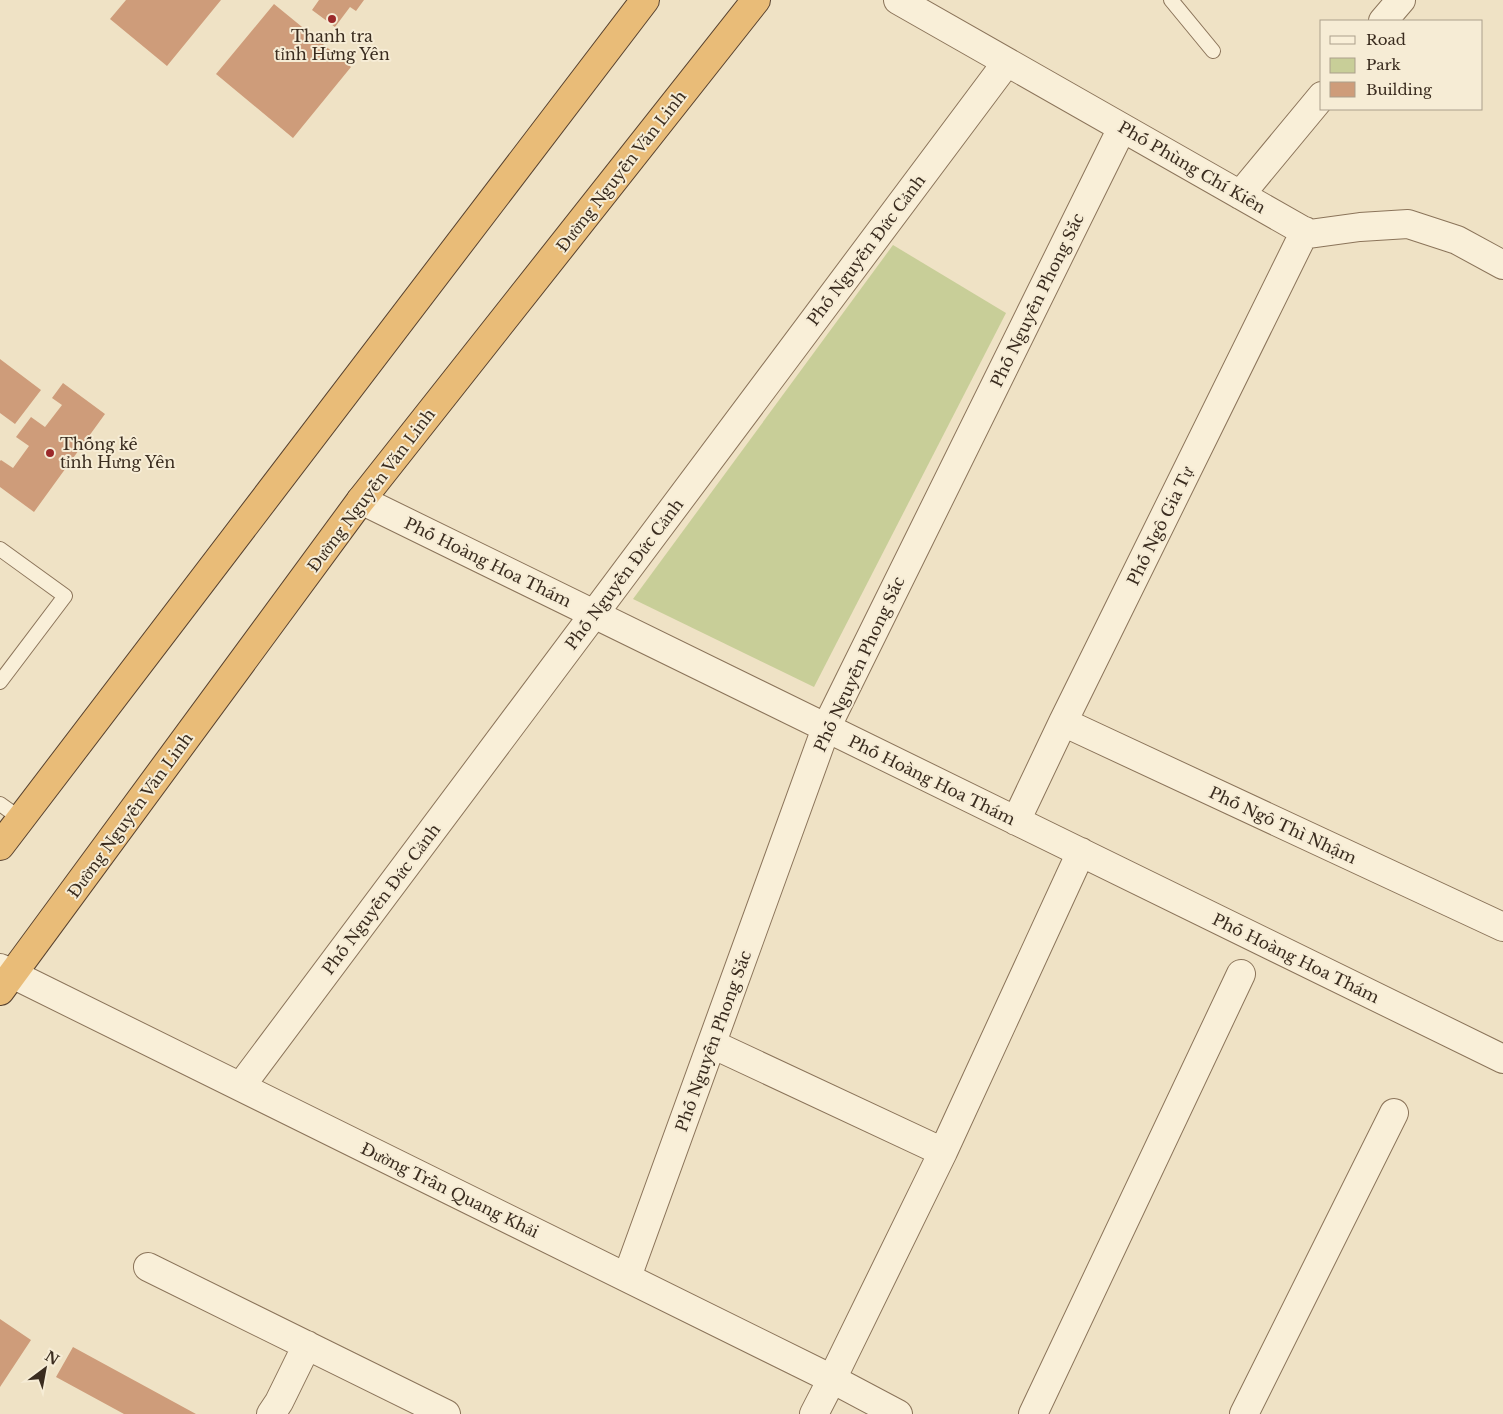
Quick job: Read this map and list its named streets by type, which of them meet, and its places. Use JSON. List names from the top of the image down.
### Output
{
  "streets": {
    "highway": ["Đường Nguyễn Văn Linh"],
    "street": [
      "Phố Phùng Chí Kiên",
      "Phố Nguyễn Đức Cảnh",
      "Phố Nguyễn Phong Sắc",
      "Phố Ngô Gia Tự",
      "Phố Hoàng Hoa Thám",
      "Phố Ngô Thì Nhậm",
      "Đường Trần Quang Khải"
    ]
  },
  "crossings": [
    ["Phố Phùng Chí Kiên", "Phố Nguyễn Đức Cảnh"],
    ["Phố Phùng Chí Kiên", "Phố Nguyễn Phong Sắc"],
    ["Phố Phùng Chí Kiên", "Phố Ngô Gia Tự"],
    ["Đường Nguyễn Văn Linh", "Phố Hoàng Hoa Thám"],
    ["Đường Nguyễn Văn Linh", "Đường Trần Quang Khải"],
    ["Phố Nguyễn Đức Cảnh", "Phố Hoàng Hoa Thám"],
    ["Phố Nguyễn Đức Cảnh", "Đường Trần Quang Khải"],
    ["Phố Nguyễn Phong Sắc", "Phố Hoàng Hoa Thám"],
    ["Phố Nguyễn Phong Sắc", "Đường Trần Quang Khải"],
    ["Phố Ngô Gia Tự", "Phố Hoàng Hoa Thám"],
    ["Phố Ngô Gia Tự", "Phố Ngô Thì Nhậm"]
  ],
  "places": ["Thanh tra tỉnh Hưng Yên", "Thống kê tỉnh Hưng Yên"],
  "legend": ["Road", "Park", "Building"],
  "north": "top right"
}
